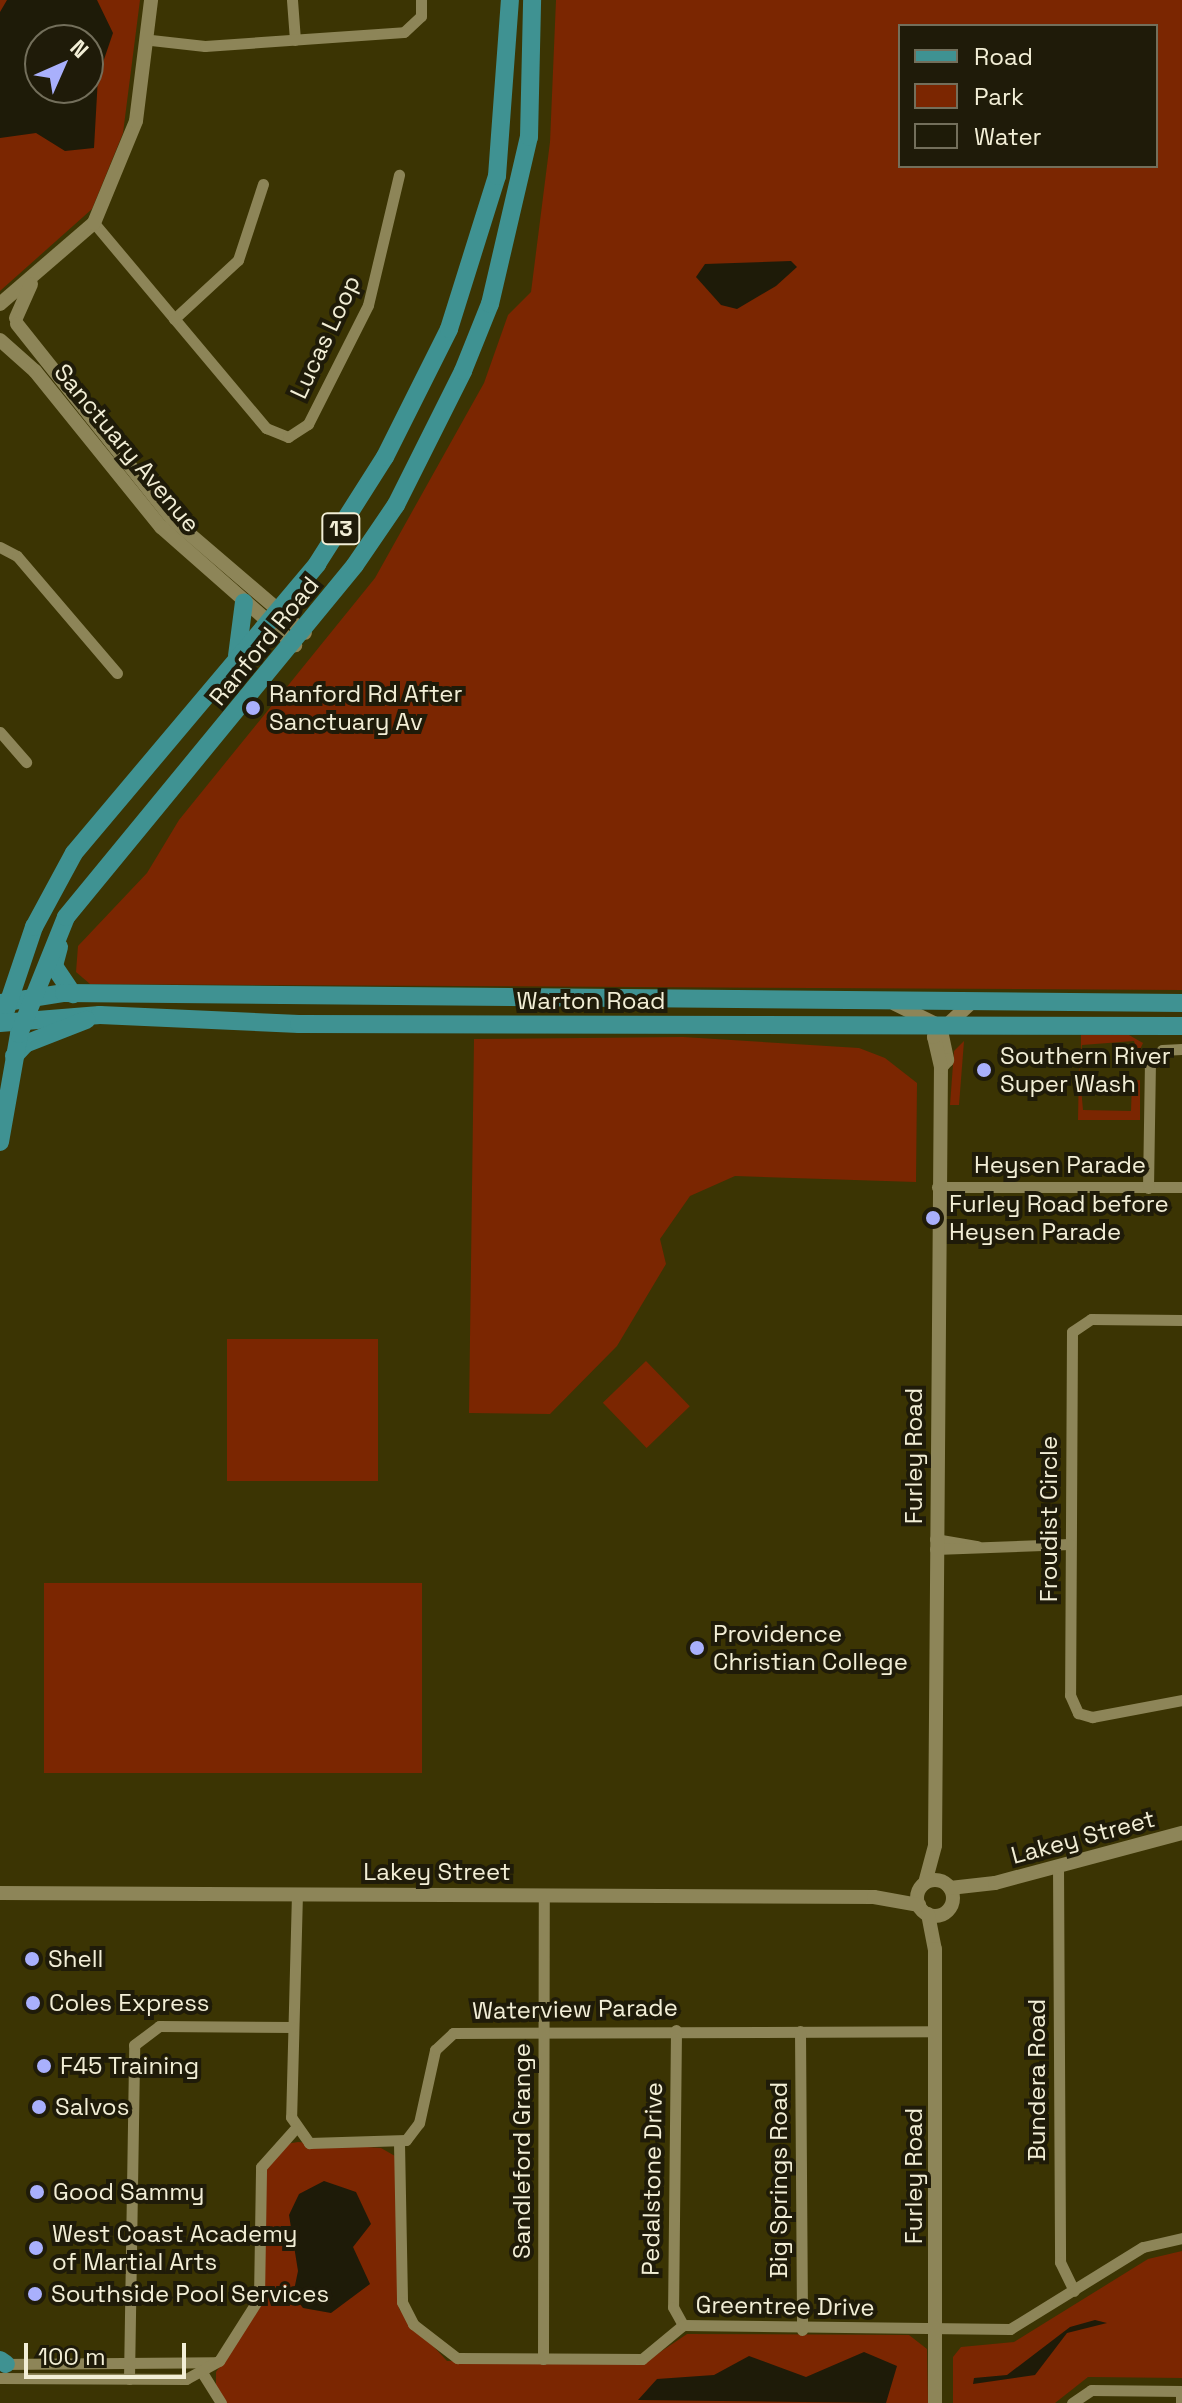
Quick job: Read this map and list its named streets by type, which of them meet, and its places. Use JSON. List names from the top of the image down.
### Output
{
  "streets": {
    "main road": ["13", "Ranford Road", "Warton Road"],
    "street": [
      "Lucas Loop",
      "Sanctuary Avenue",
      "Heysen Parade",
      "Furley Road",
      "Froudist Circle",
      "Lakey Street",
      "Waterview Parade",
      "Bundera Road",
      "Sandleford Grange",
      "Pedalstone Drive",
      "Big Springs Road",
      "Greentree Drive"
    ]
  },
  "crossings": [
    ["Sanctuary Avenue", "Ranford Road"],
    ["Ranford Road", "Warton Road"],
    ["Warton Road", "Furley Road"],
    ["Heysen Parade", "Furley Road"],
    ["Furley Road", "Lakey Street"],
    ["Furley Road", "Waterview Parade"],
    ["Furley Road", "Greentree Drive"],
    ["Lakey Street", "Bundera Road"],
    ["Lakey Street", "Sandleford Grange"],
    ["Waterview Parade", "Sandleford Grange"],
    ["Waterview Parade", "Pedalstone Drive"],
    ["Waterview Parade", "Big Springs Road"],
    ["Waterview Parade", "Greentree Drive"],
    ["Bundera Road", "Greentree Drive"],
    ["Sandleford Grange", "Greentree Drive"],
    ["Pedalstone Drive", "Greentree Drive"],
    ["Big Springs Road", "Greentree Drive"]
  ],
  "places": [
    "Ranford Rd After Sanctuary Av",
    "Southern River Super Wash",
    "Furley Road before Heysen Parade",
    "Providence Christian College",
    "Shell",
    "Coles Express",
    "F45 Training",
    "Salvos",
    "Good Sammy",
    "West Coast Academy of Martial Arts",
    "Southside Pool Services"
  ],
  "legend": ["Road", "Park", "Water"],
  "scale_bar": "100 m",
  "north": "top right"
}
